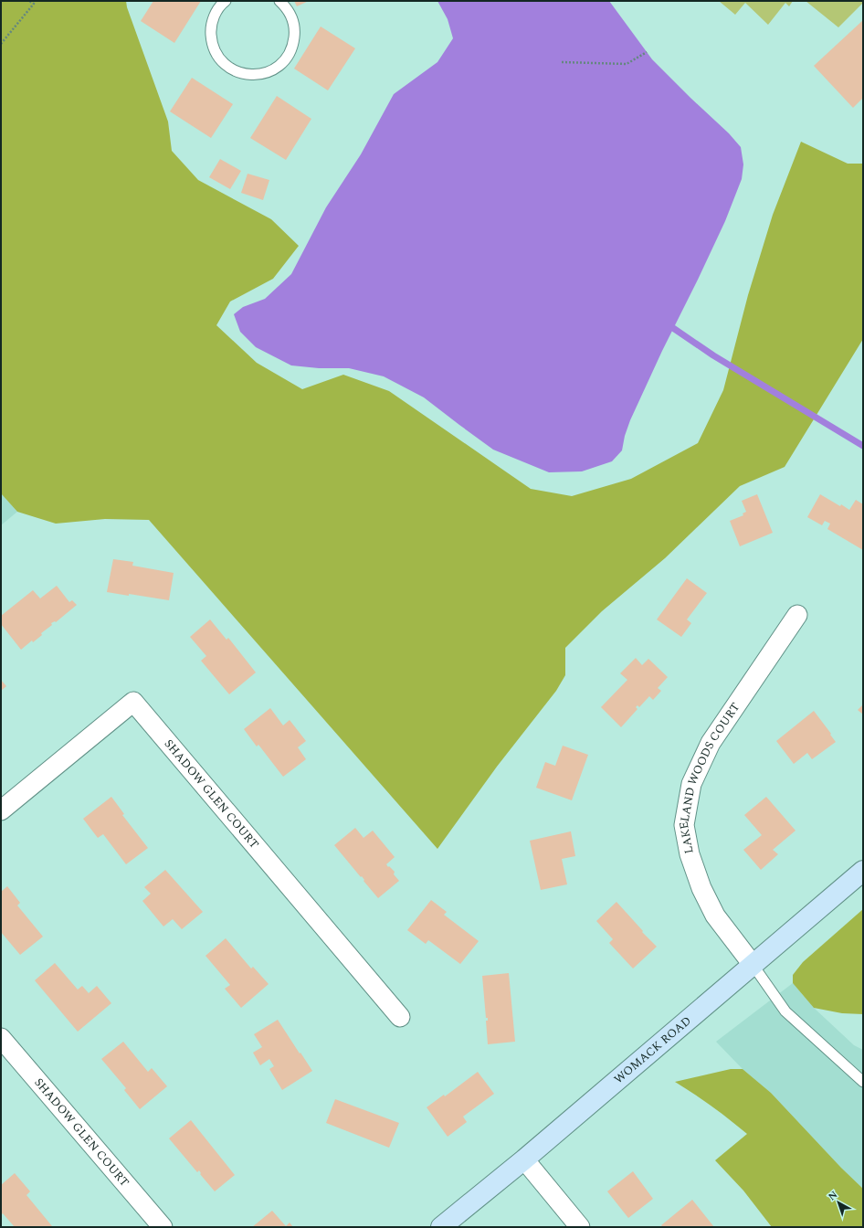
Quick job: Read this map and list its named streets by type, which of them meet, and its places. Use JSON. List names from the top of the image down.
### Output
{
  "streets": {
    "street": ["LAKELAND WOODS COURT", "SHADOW GLEN COURT", "WOMACK ROAD"]
  },
  "crossings": [
    ["LAKELAND WOODS COURT", "WOMACK ROAD"]
  ],
  "north": "top left"
}
